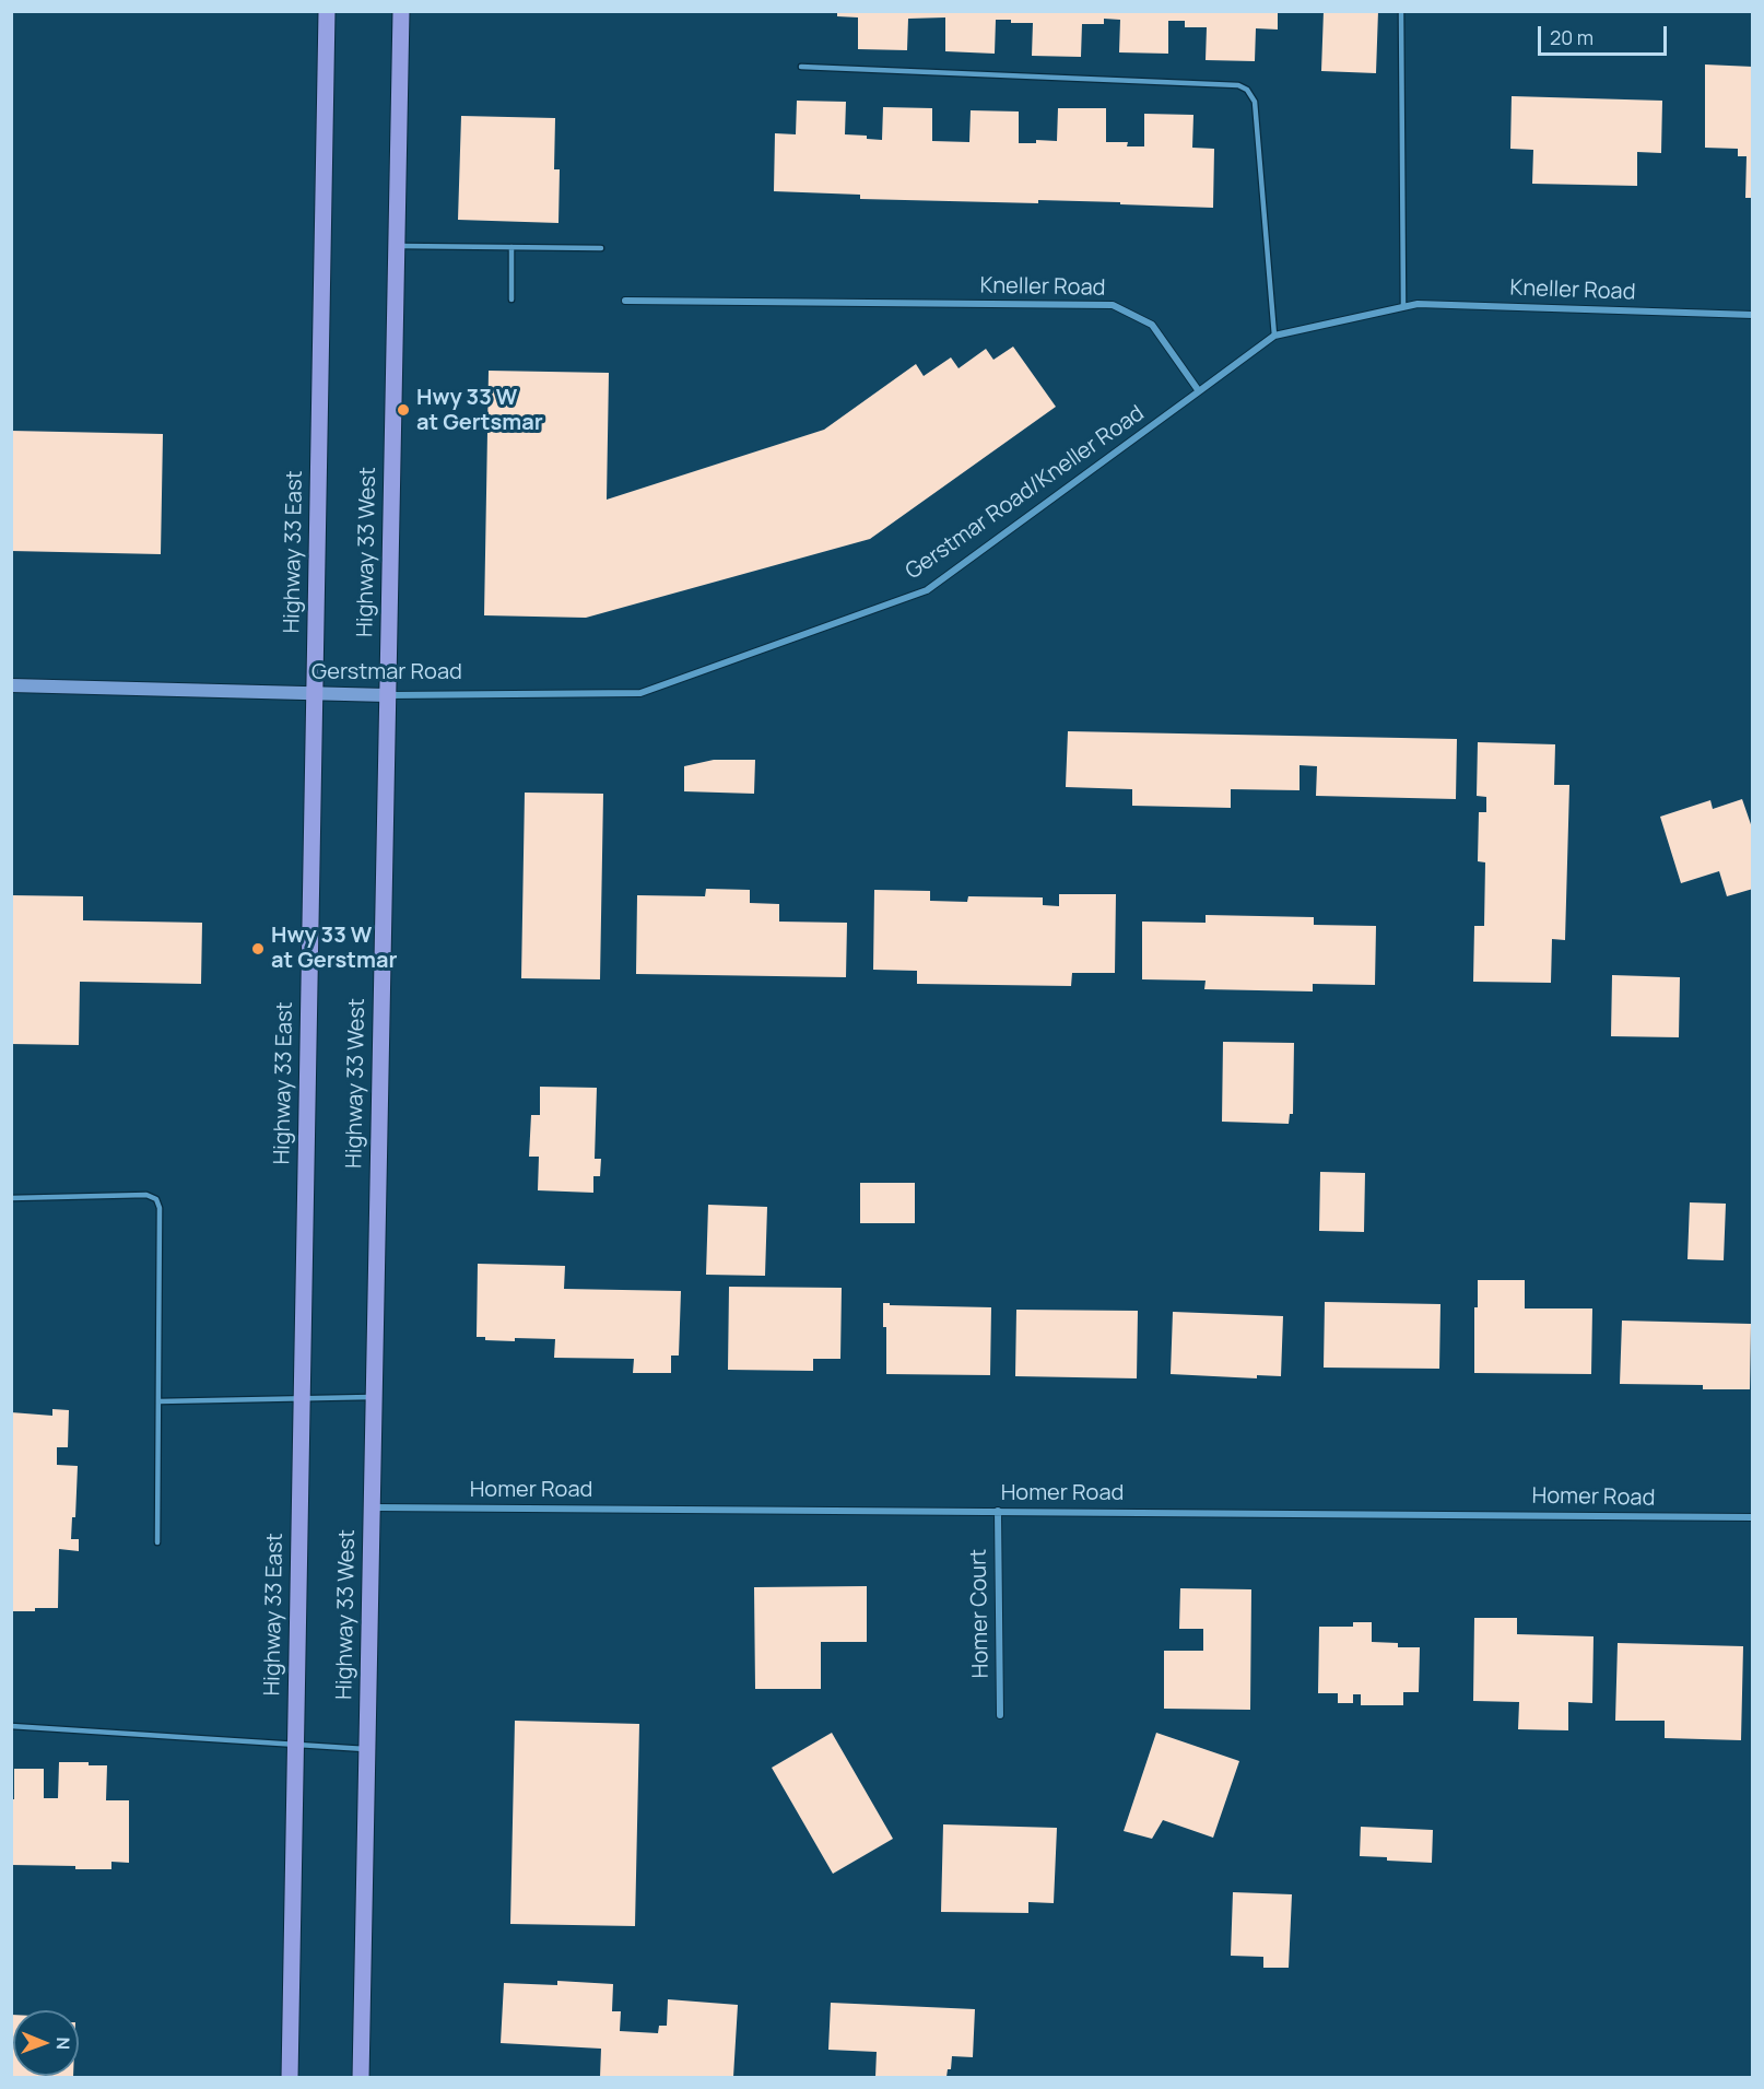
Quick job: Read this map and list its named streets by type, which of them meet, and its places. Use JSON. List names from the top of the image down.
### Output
{
  "streets": {
    "main road": ["Highway 33 East", "Highway 33 West"],
    "street": [
      "Kneller Road",
      "Gerstmar Road/Kneller Road",
      "Gerstmar Road",
      "Homer Road",
      "Homer Court"
    ]
  },
  "crossings": [
    ["Kneller Road", "Gerstmar Road/Kneller Road"],
    ["Gerstmar Road/Kneller Road", "Gerstmar Road"],
    ["Highway 33 East", "Gerstmar Road"],
    ["Highway 33 West", "Gerstmar Road"],
    ["Highway 33 West", "Homer Road"],
    ["Homer Road", "Homer Court"]
  ],
  "places": ["Hwy 33 W at Gertsmar", "Hwy 33 W at Gerstmar"],
  "scale_bar": "20 m",
  "north": "right"
}
